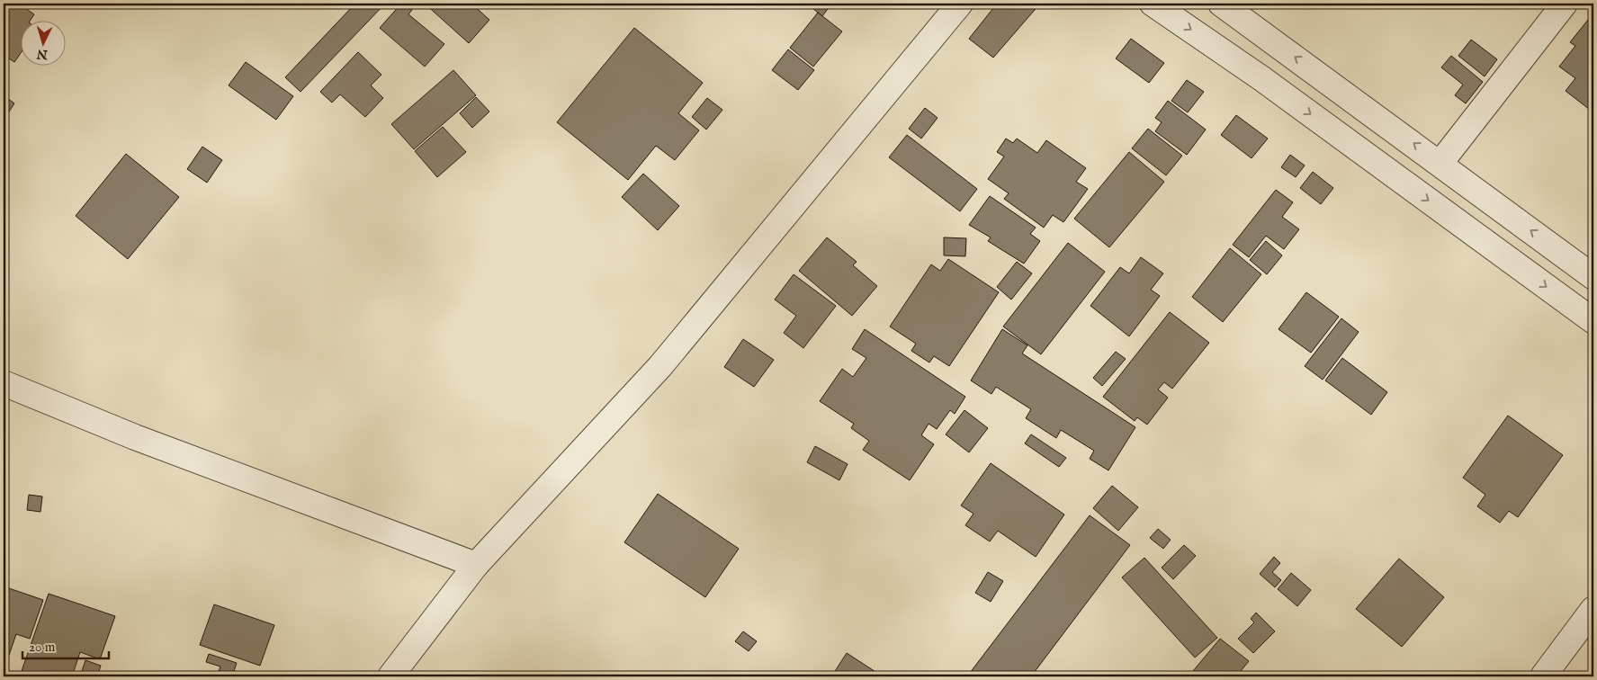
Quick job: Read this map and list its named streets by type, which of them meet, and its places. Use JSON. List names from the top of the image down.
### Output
{
  "scale_bar": "20 m",
  "north": "bottom"
}
